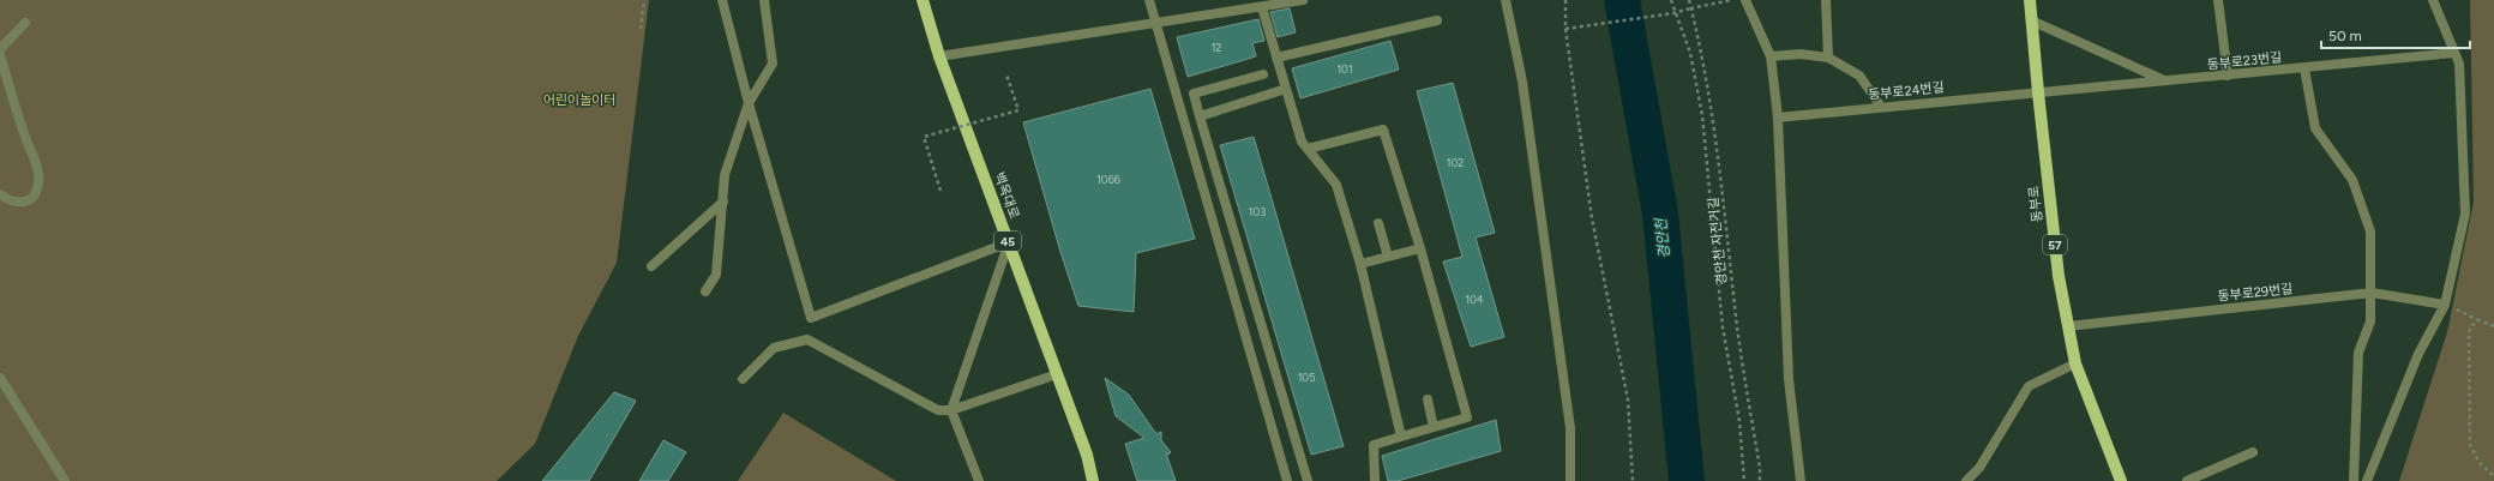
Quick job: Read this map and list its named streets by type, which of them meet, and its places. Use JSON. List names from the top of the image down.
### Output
{
  "streets": {
    "main road": [
      "백옥대로",
      "동부로",
      "45",
      "57"
    ],
    "street": ["동부로23번길", "동부로24번길", "동부로29번길"],
    "path": ["경안천 자전거길"]
  },
  "crossings": [
    ["동부로23번길", "동부로24번길"],
    ["동부로23번길", "동부로"],
    ["동부로24번길", "동부로"],
    ["동부로", "동부로29번길"]
  ],
  "water": ["경안천"],
  "parks": ["어린이놀이터"],
  "house_numbers": [
    "12",
    "101",
    "102",
    "1066",
    "103",
    "104",
    "105"
  ],
  "scale_bar": "50 m"
}
